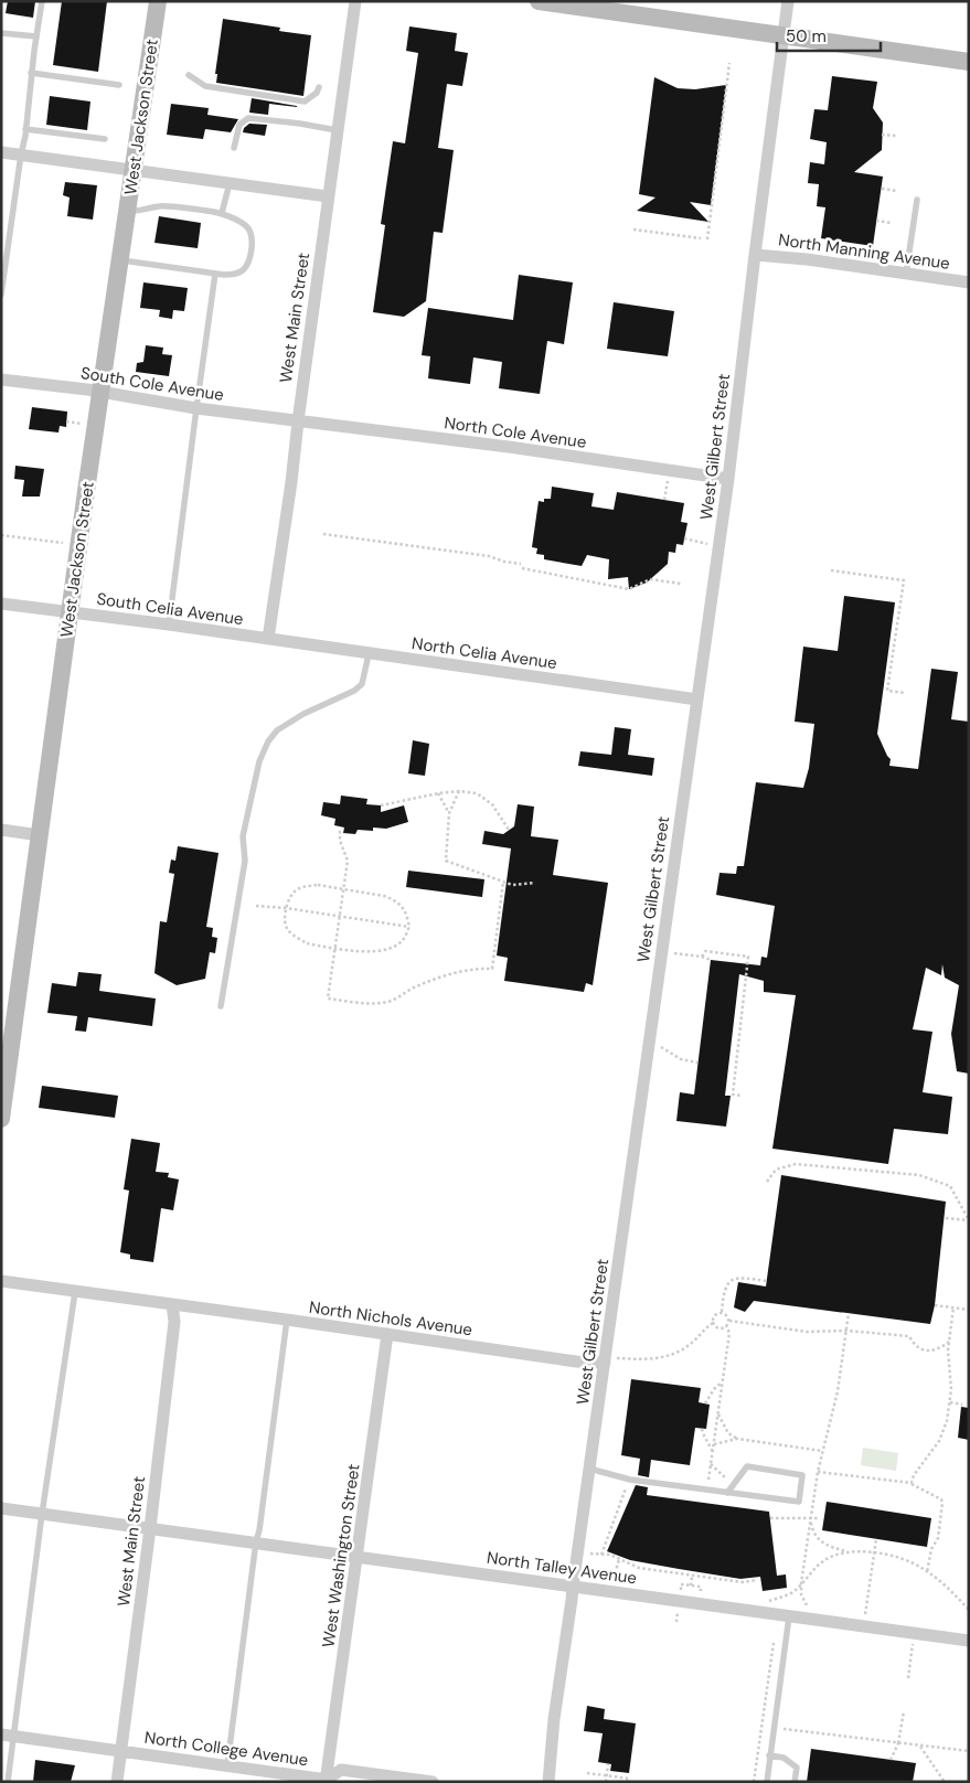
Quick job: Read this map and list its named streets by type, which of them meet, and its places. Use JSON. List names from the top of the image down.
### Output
{
  "streets": {
    "main road": ["West Jackson Street"],
    "street": [
      "North Manning Avenue",
      "West Main Street",
      "South Cole Avenue",
      "North Cole Avenue",
      "West Gilbert Street",
      "South Celia Avenue",
      "North Celia Avenue",
      "North Nichols Avenue",
      "West Washington Street",
      "North Talley Avenue",
      "North College Avenue"
    ]
  },
  "crossings": [
    ["West Jackson Street", "South Cole Avenue"],
    ["West Jackson Street", "South Celia Avenue"],
    ["North Manning Avenue", "West Gilbert Street"],
    ["West Main Street", "South Cole Avenue"],
    ["West Main Street", "North Cole Avenue"],
    ["West Main Street", "South Celia Avenue"],
    ["West Main Street", "North Celia Avenue"],
    ["West Main Street", "North Nichols Avenue"],
    ["West Main Street", "North Talley Avenue"],
    ["West Main Street", "North College Avenue"],
    ["South Cole Avenue", "North Cole Avenue"],
    ["North Cole Avenue", "West Gilbert Street"],
    ["West Gilbert Street", "North Celia Avenue"],
    ["West Gilbert Street", "North Nichols Avenue"],
    ["West Gilbert Street", "North Talley Avenue"],
    ["South Celia Avenue", "North Celia Avenue"],
    ["North Nichols Avenue", "West Washington Street"],
    ["West Washington Street", "North Talley Avenue"],
    ["West Washington Street", "North College Avenue"]
  ],
  "scale_bar": "50 m"
}
